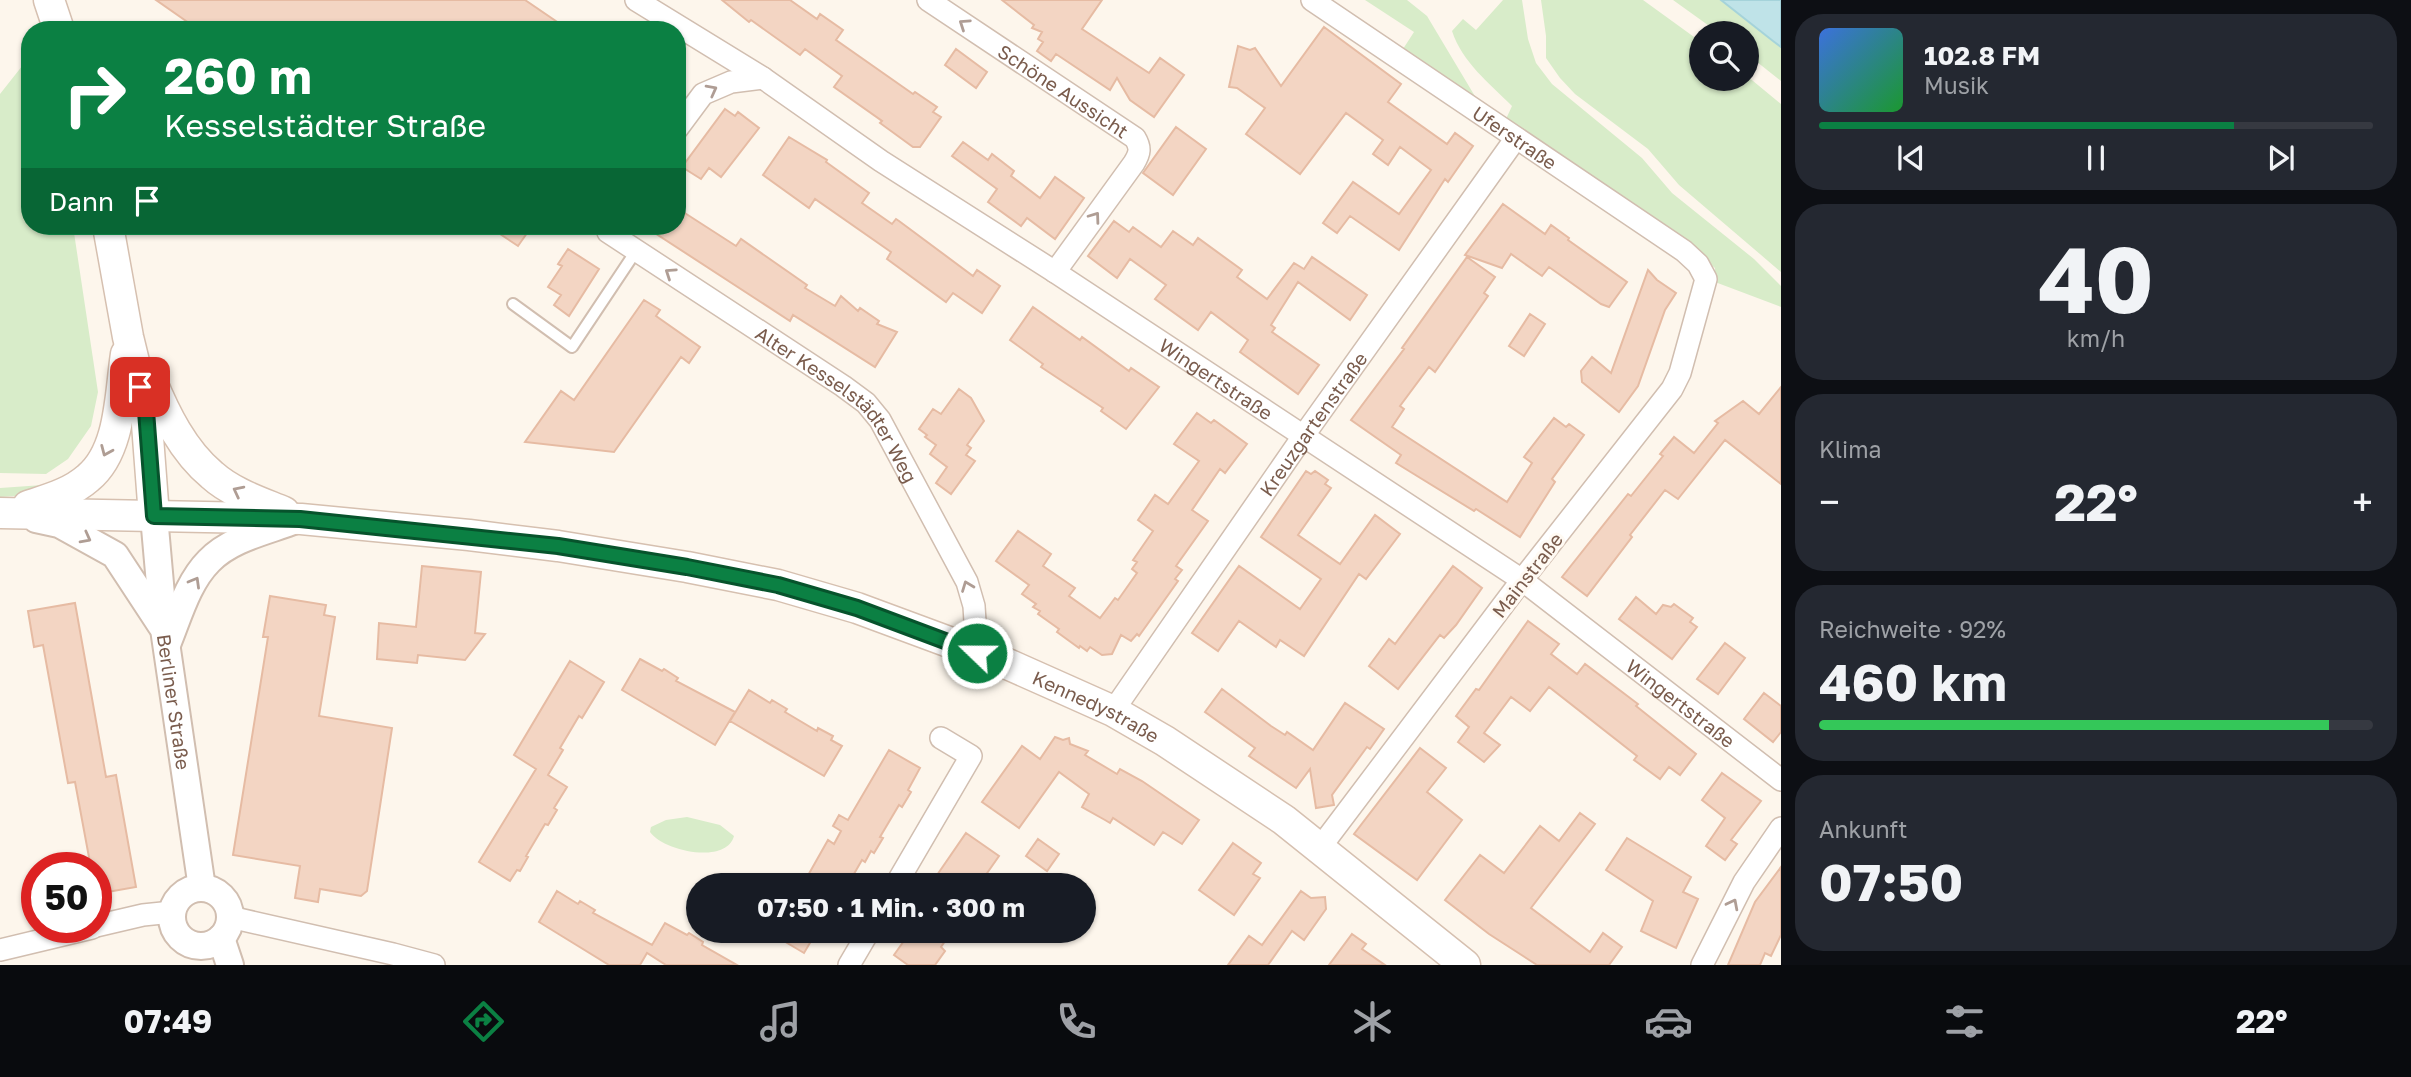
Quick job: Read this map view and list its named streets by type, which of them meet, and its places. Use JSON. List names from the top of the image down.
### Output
{
  "streets": {
    "main road": ["Kennedystraße"],
    "street": [
      "Schöne Aussicht",
      "Uferstraße",
      "Wingertstraße",
      "Alter Kesselstädter Weg",
      "Kreuzgartenstraße",
      "Mainstraße",
      "Berliner Straße"
    ]
  },
  "crossings": [
    ["Schöne Aussicht", "Wingertstraße"],
    ["Uferstraße", "Kreuzgartenstraße"],
    ["Uferstraße", "Mainstraße"],
    ["Wingertstraße", "Kreuzgartenstraße"],
    ["Wingertstraße", "Mainstraße"],
    ["Alter Kesselstädter Weg", "Kennedystraße"],
    ["Kreuzgartenstraße", "Kennedystraße"],
    ["Mainstraße", "Kennedystraße"],
    ["Berliner Straße", "Kennedystraße"]
  ],
  "one_way": ["Alter Kesselstädter Weg"],
  "page": {
    "turn": ["260 m", "Kesselstädter Straße"],
    "song": ["102.8 FM", "Musik"],
    "then": "Dann",
    "tile": [
      ["40", "km/h"],
      "Klima",
      ["Reichweite · 92%", "460 km"],
      ["Ankunft", "07:50"]
    ],
    "heat": ["−", "22°", "+"],
    "limit": "50",
    "trip": "07:50 · 1 Min. · 300 m",
    "tabs": ["07:49", "22°"]
  }
}
